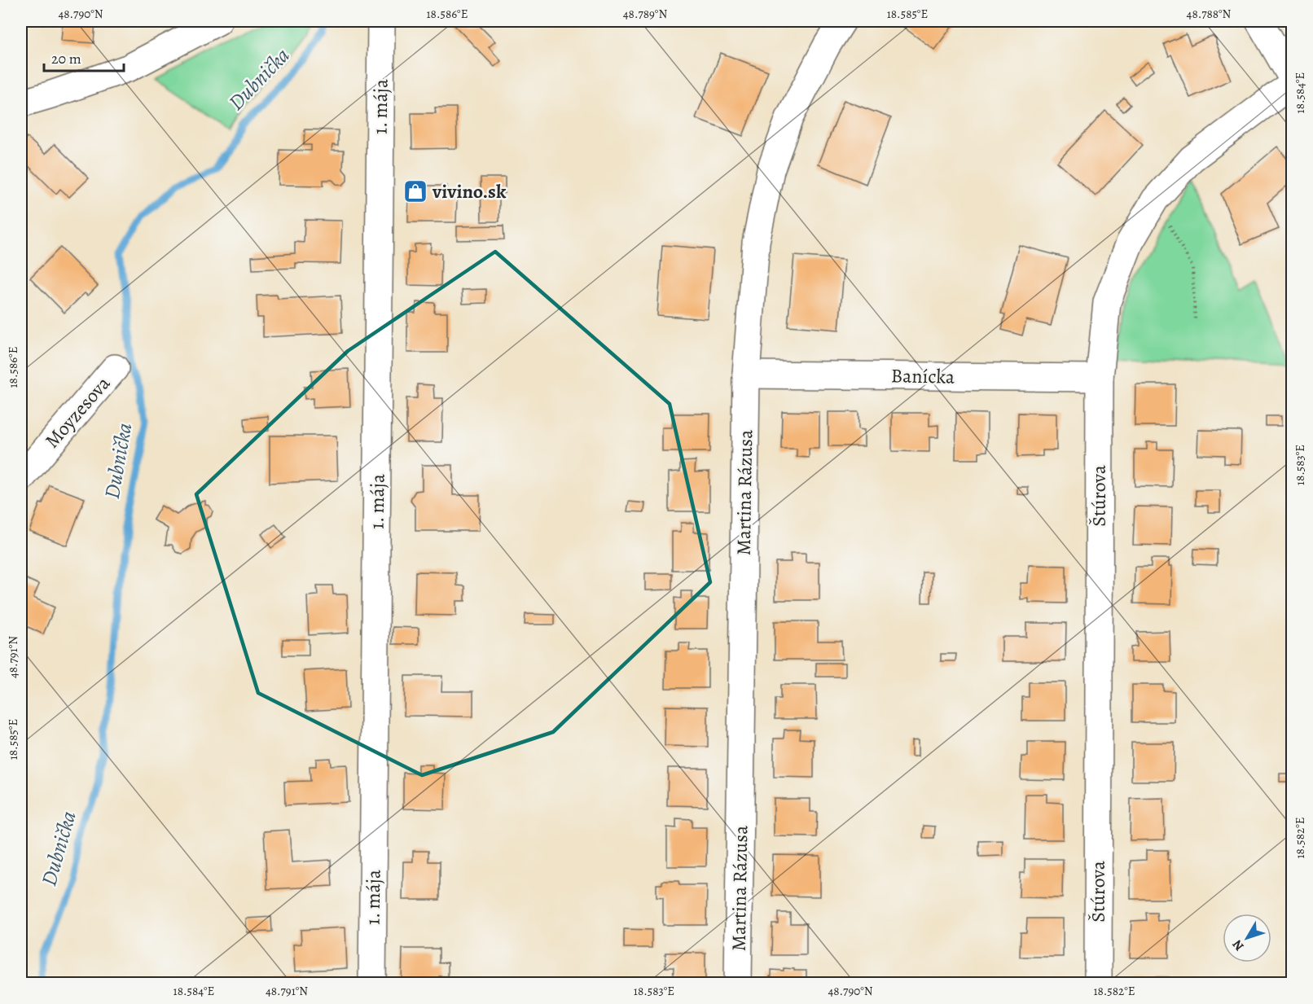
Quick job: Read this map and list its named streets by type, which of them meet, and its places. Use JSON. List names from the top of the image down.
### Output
{
  "streets": {
    "street": [
      "1. mája",
      "Banícka",
      "Moyzesova",
      "Martina Rázusa",
      "Štúrova"
    ]
  },
  "crossings": [
    ["Banícka", "Martina Rázusa"],
    ["Banícka", "Štúrova"]
  ],
  "water": ["Dubnička"],
  "places": {
    "shop": ["vivino.sk"]
  },
  "scale_bar": "20 m",
  "north": "bottom left",
  "coordinates": [
    "48.790°N",
    "18.586°E",
    "48.789°N",
    "18.585°E",
    "48.788°N",
    "18.584°E",
    "18.583°E",
    "48.791°N",
    "18.582°E"
  ]
}
